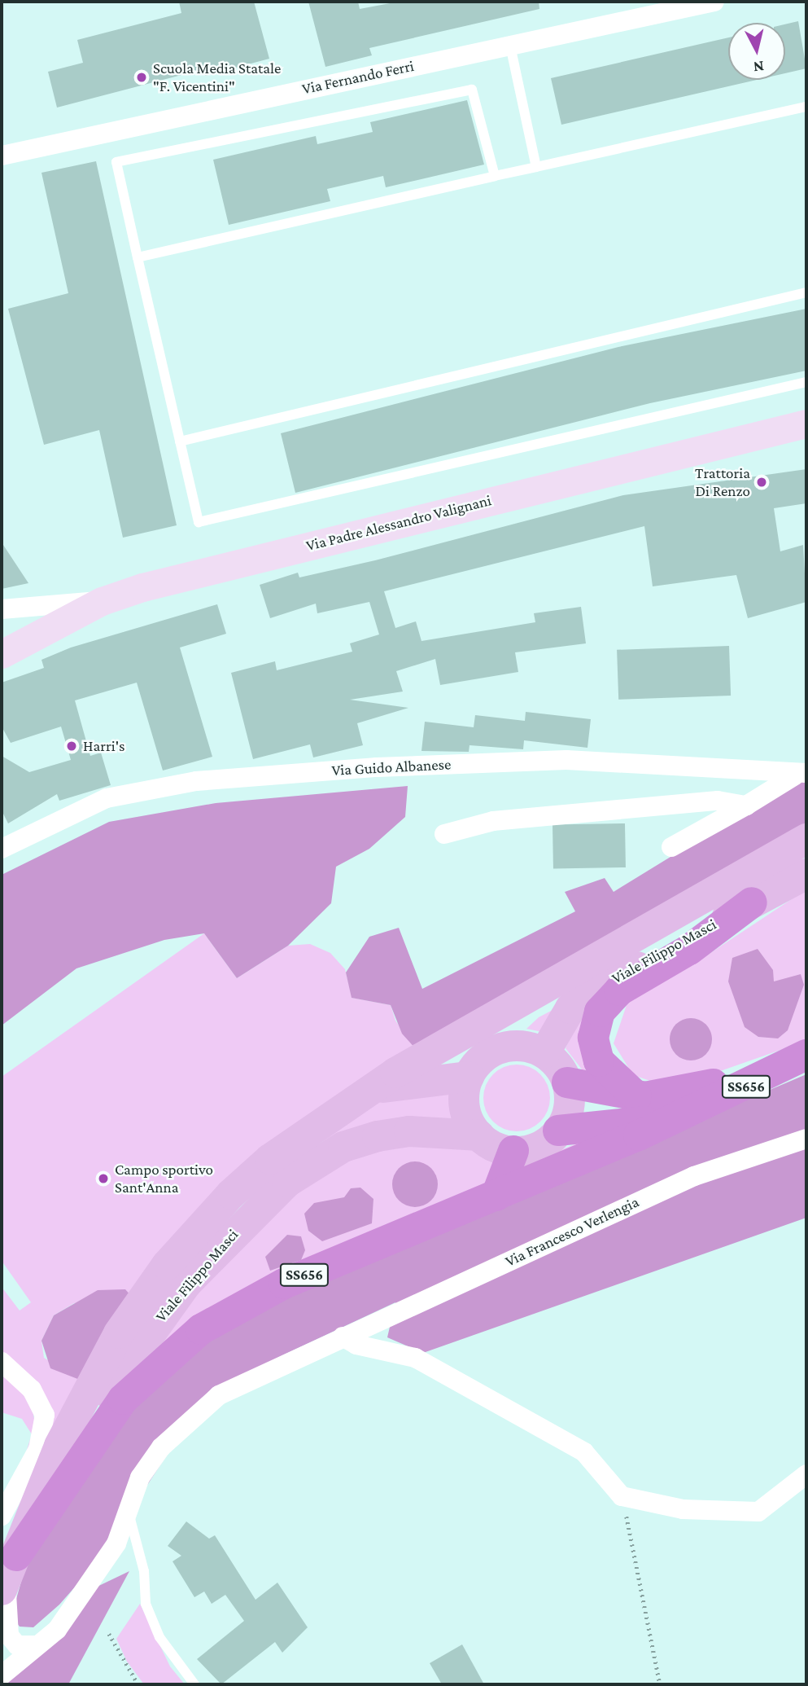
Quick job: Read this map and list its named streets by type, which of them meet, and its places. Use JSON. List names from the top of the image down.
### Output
{
  "streets": {
    "highway": ["SS656"],
    "main road": ["Viale Filippo Masci"],
    "street": [
      "Via Fernando Ferri",
      "Via Padre Alessandro Valignani",
      "Via Guido Albanese",
      "Via Francesco Verlengia"
    ]
  },
  "crossings": [
    ["Viale Filippo Masci", "SS656"]
  ],
  "places": [
    "Scuola Media Statale \"F. Vicentini\"",
    "Trattoria Di Renzo",
    "Harri's",
    "Campo sportivo Sant'Anna"
  ],
  "north": "bottom"
}
